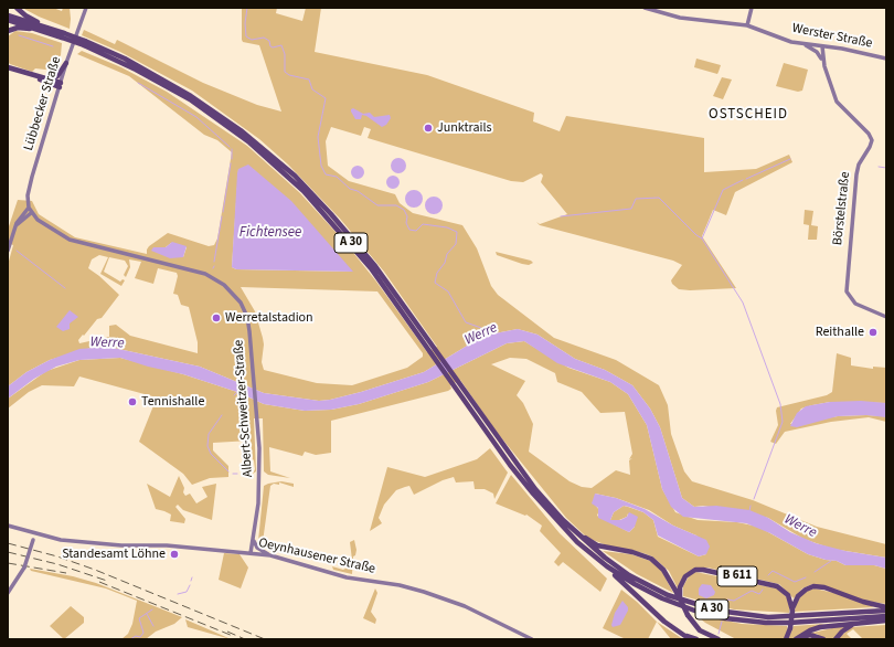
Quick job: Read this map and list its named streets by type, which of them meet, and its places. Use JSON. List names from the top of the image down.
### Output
{
  "streets": {
    "highway": ["A 30", "B 611"],
    "main road": [
      "Werster Straße",
      "Lübbecker Straße",
      "Börstelstraße",
      "Albert-Schweitzer-Straße",
      "Oeynhausener Straße"
    ]
  },
  "crossings": [
    ["Werster Straße", "Börstelstraße"],
    ["Lübbecker Straße", "Albert-Schweitzer-Straße"],
    ["Albert-Schweitzer-Straße", "Oeynhausener Straße"]
  ],
  "districts": ["OSTSCHEID"],
  "water": ["Fichtensee", "Werre"],
  "places": [
    "Junktrails",
    "Werretalstadion",
    "Reithalle",
    "Tennishalle",
    "Standesamt Löhne"
  ]
}
